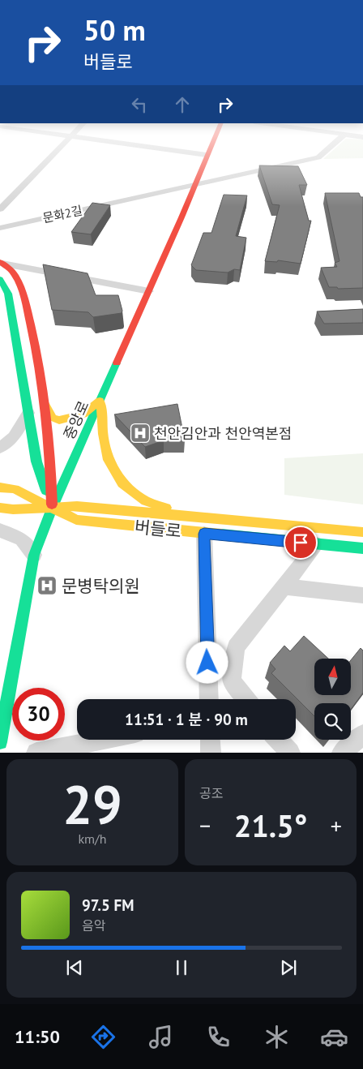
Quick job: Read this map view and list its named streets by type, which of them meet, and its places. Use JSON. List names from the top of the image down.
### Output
{
  "streets": {
    "street": ["문화2길", "중앙로", "버들로"]
  },
  "crossings": [
    ["문화2길", "중앙로"],
    ["중앙로", "버들로"]
  ],
  "places": {
    "hospital": ["천안김안과 천안역본점", "문병탁의원"]
  },
  "north": "top",
  "page": {
    "turn": ["50 m", "버들로"],
    "limit": "30",
    "trip": "11:51 · 1 분 · 90 m",
    "tile": [
      ["29", "km/h"],
      "공조"
    ],
    "heat": ["−", "21.5°", "+"],
    "song": ["97.5 FM", "음악"],
    "tabs": "11:50"
  }
}
